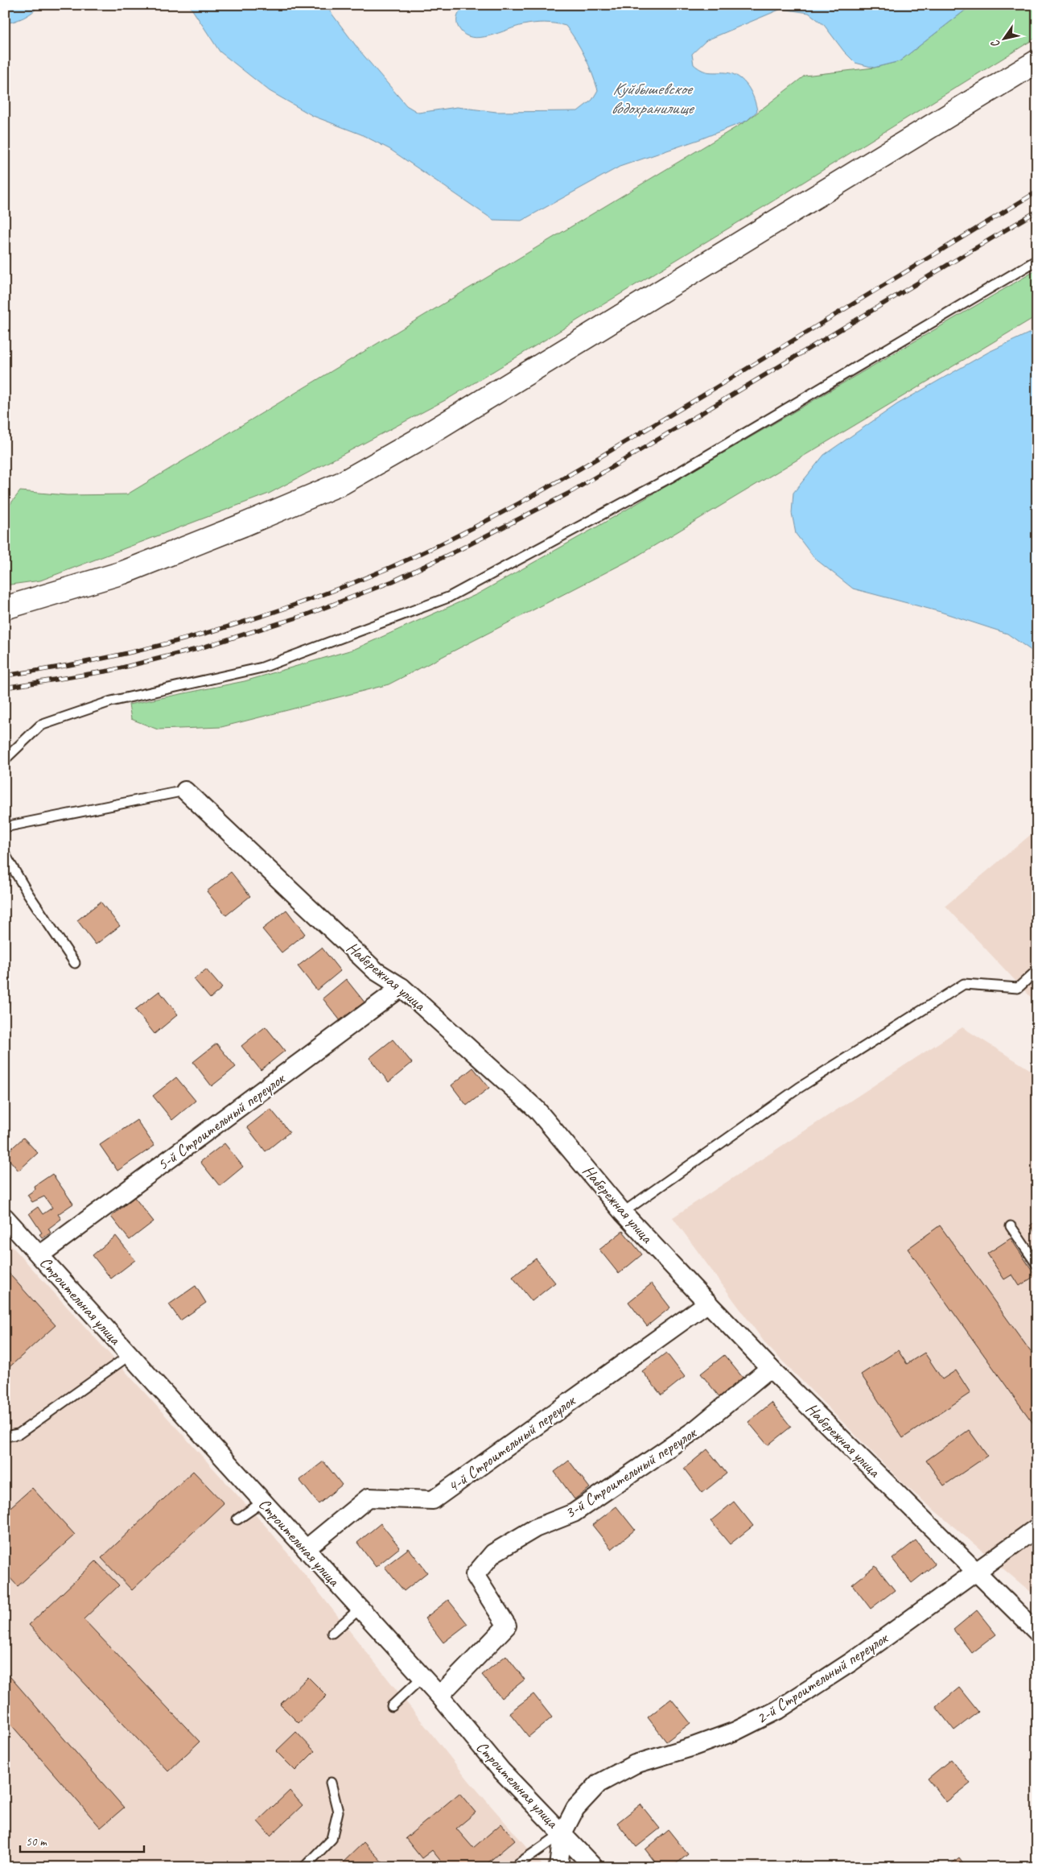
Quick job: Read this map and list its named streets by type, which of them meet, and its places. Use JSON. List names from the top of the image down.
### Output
{
  "streets": {
    "street": [
      "Набережная улица",
      "5-й Строительный переулок",
      "Строительная улица",
      "4-й Строительный переулок",
      "3-й Строительный переулок",
      "2-й Строительный переулок"
    ]
  },
  "crossings": [
    ["Набережная улица", "5-й Строительный переулок"],
    ["Набережная улица", "4-й Строительный переулок"],
    ["Набережная улица", "3-й Строительный переулок"],
    ["Набережная улица", "2-й Строительный переулок"],
    ["5-й Строительный переулок", "Строительная улица"],
    ["Строительная улица", "4-й Строительный переулок"],
    ["Строительная улица", "3-й Строительный переулок"],
    ["Строительная улица", "2-й Строительный переулок"]
  ],
  "water": ["Куйбышевское водохранилище"],
  "scale_bar": "50 m",
  "north": "bottom left"
}
